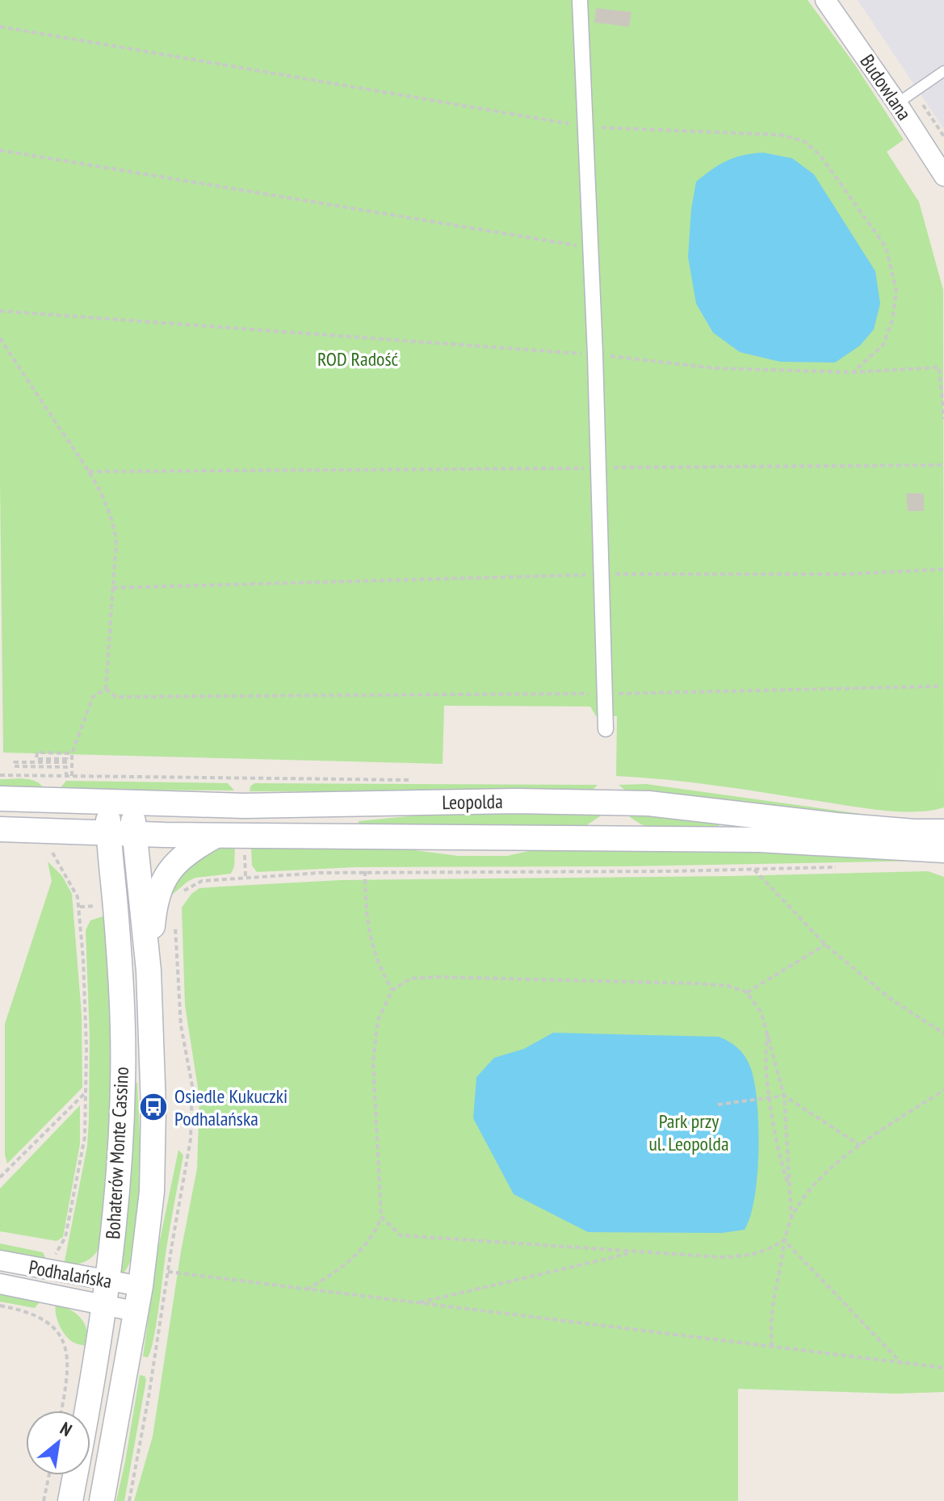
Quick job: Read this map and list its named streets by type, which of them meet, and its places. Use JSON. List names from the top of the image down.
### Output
{
  "streets": {
    "street": [
      "Budowlana",
      "Leopolda",
      "Bohaterów Monte Cassino",
      "Podhalańska"
    ]
  },
  "crossings": [
    ["Leopolda", "Bohaterów Monte Cassino"],
    ["Bohaterów Monte Cassino", "Podhalańska"]
  ],
  "parks": ["ROD Radość", "Park przy ul. Leopolda"],
  "places": {
    "bus stop": ["Osiedle Kukuczki Podhalańska"]
  },
  "north": "top right"
}
